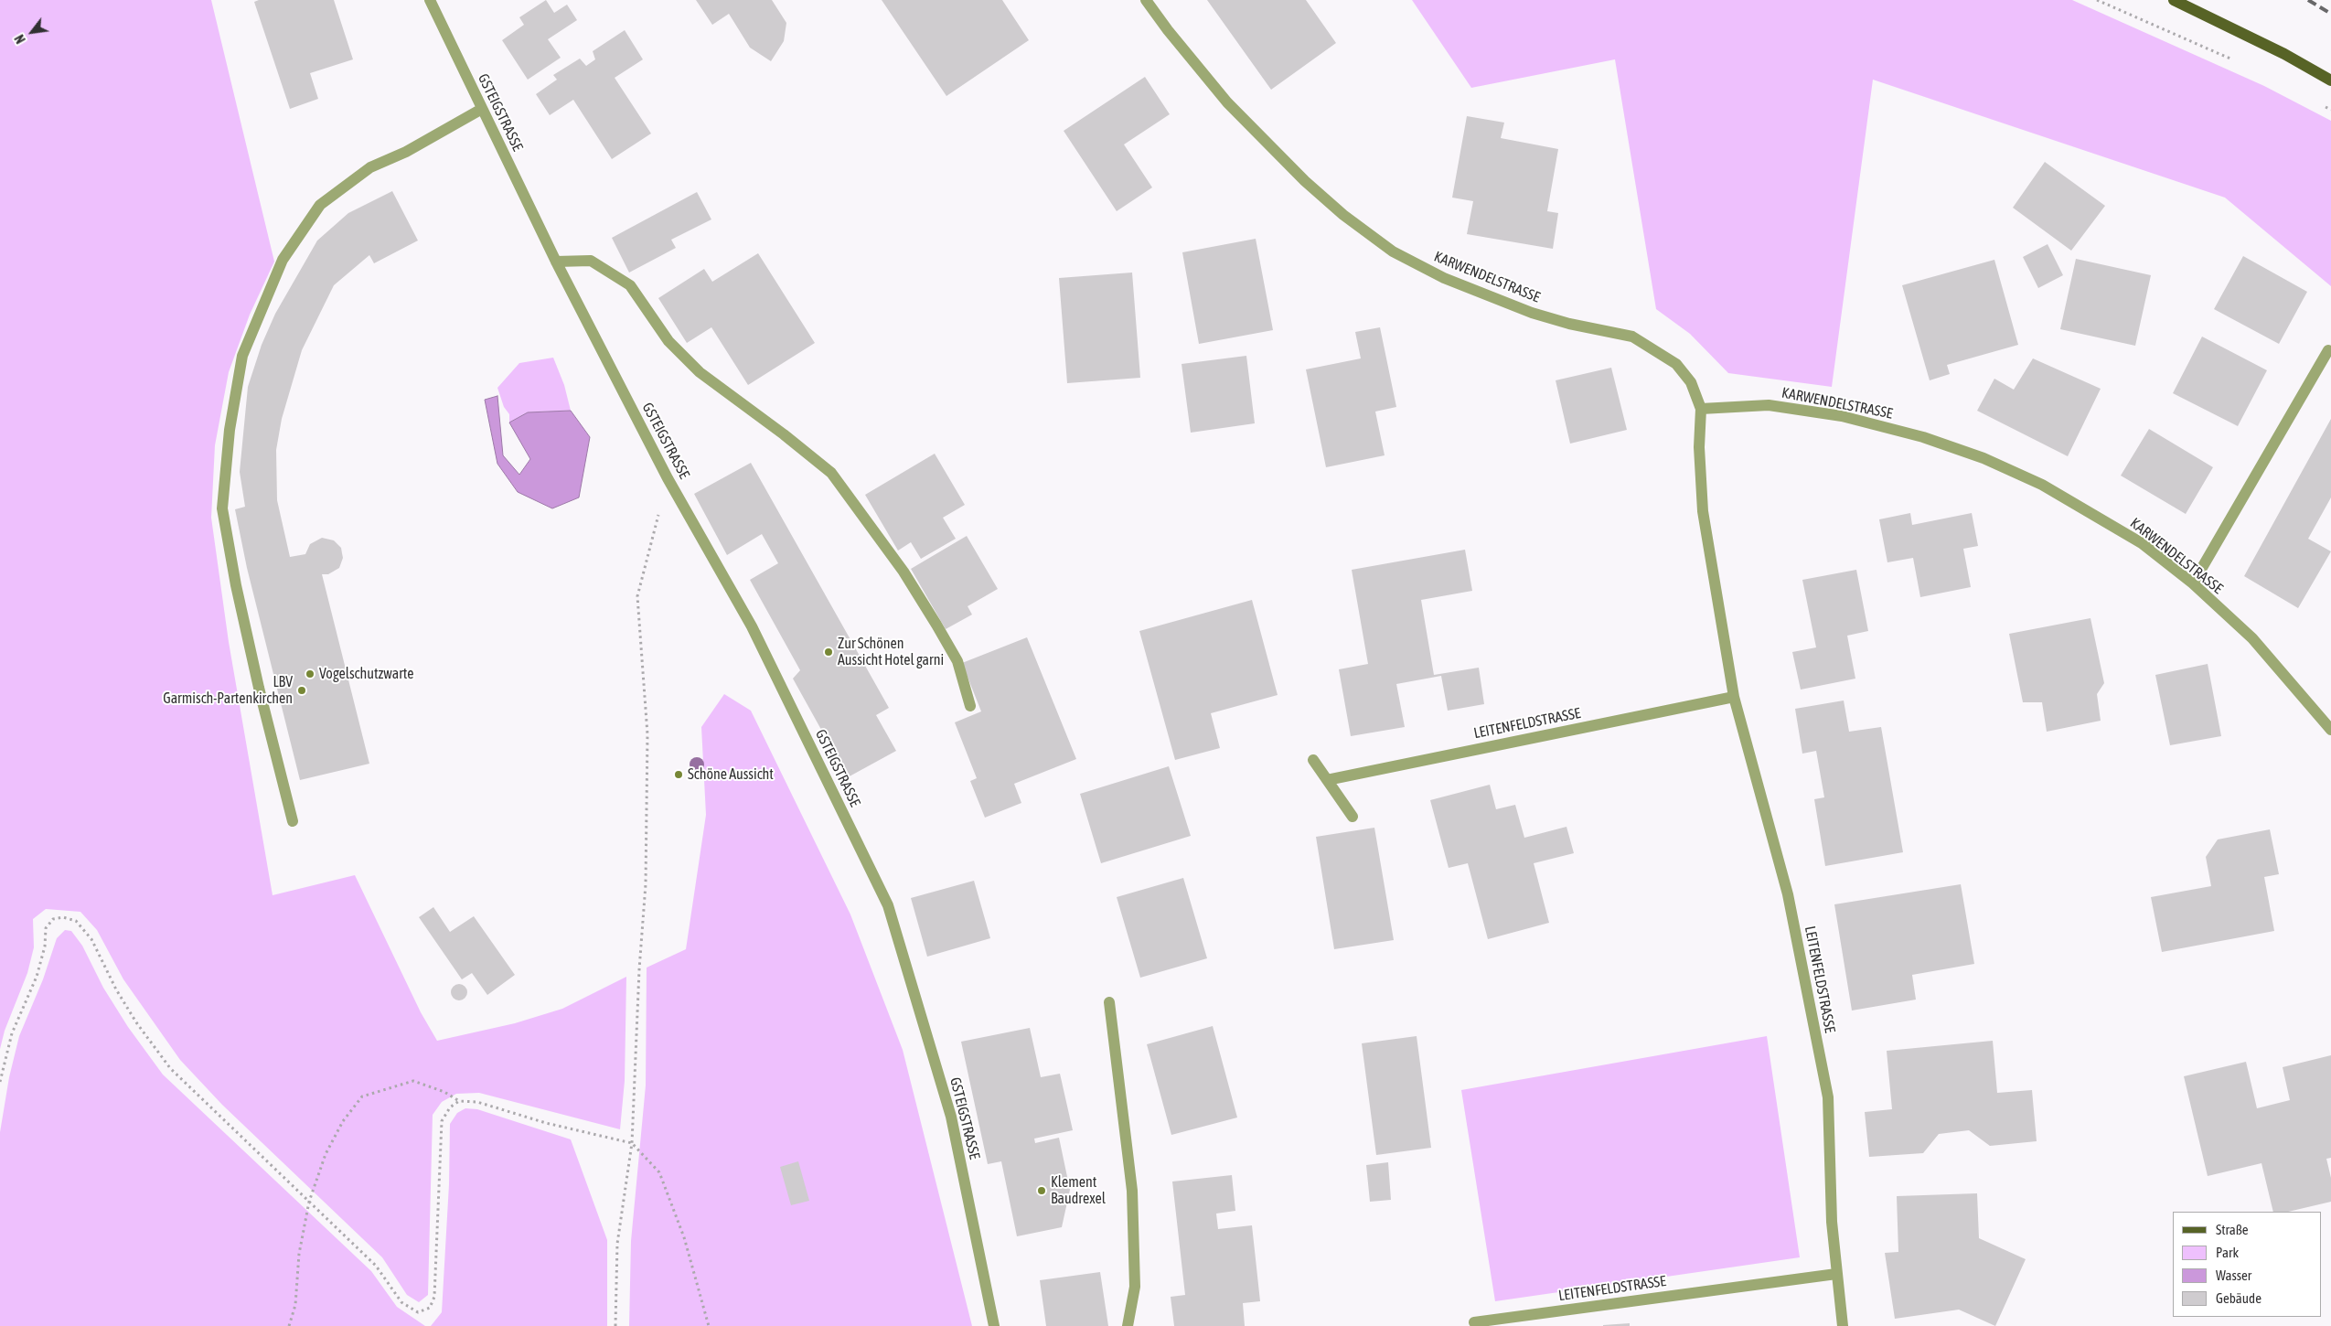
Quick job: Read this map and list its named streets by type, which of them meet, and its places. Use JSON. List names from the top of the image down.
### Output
{
  "streets": {
    "street": ["GSTEIGSTRASSE", "KARWENDELSTRASSE", "LEITENFELDSTRASSE"]
  },
  "crossings": [
    ["KARWENDELSTRASSE", "LEITENFELDSTRASSE"]
  ],
  "places": [
    "Zur Schönen Aussicht Hotel garni",
    "Vogelschutzwarte",
    "LBV Garmisch-Partenkirchen",
    "Schöne Aussicht",
    "Klement Baudrexel"
  ],
  "legend": [
    "Straße",
    "Park",
    "Wasser",
    "Gebäude"
  ],
  "north": "bottom left"
}
